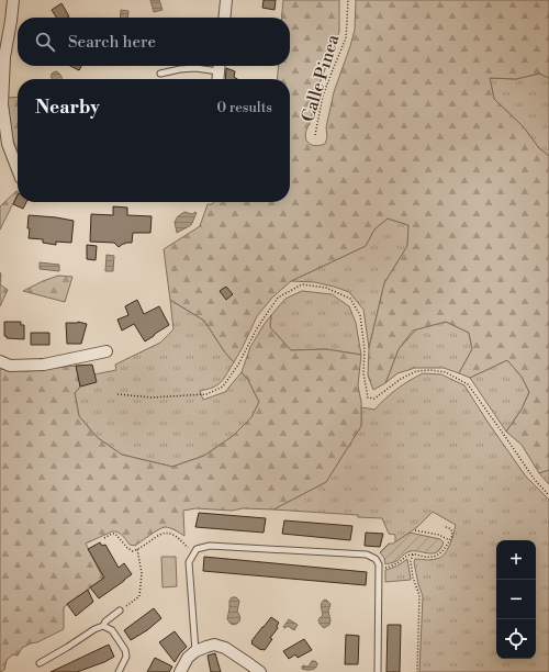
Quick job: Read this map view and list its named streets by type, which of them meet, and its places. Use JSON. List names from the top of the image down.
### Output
{
  "streets": {
    "path": ["Calle Pinea"]
  },
  "page": {
    "search": "Search here",
    "heading": ["Nearby", "0 results"],
    "map_buttons": ["+", "−"]
  }
}
